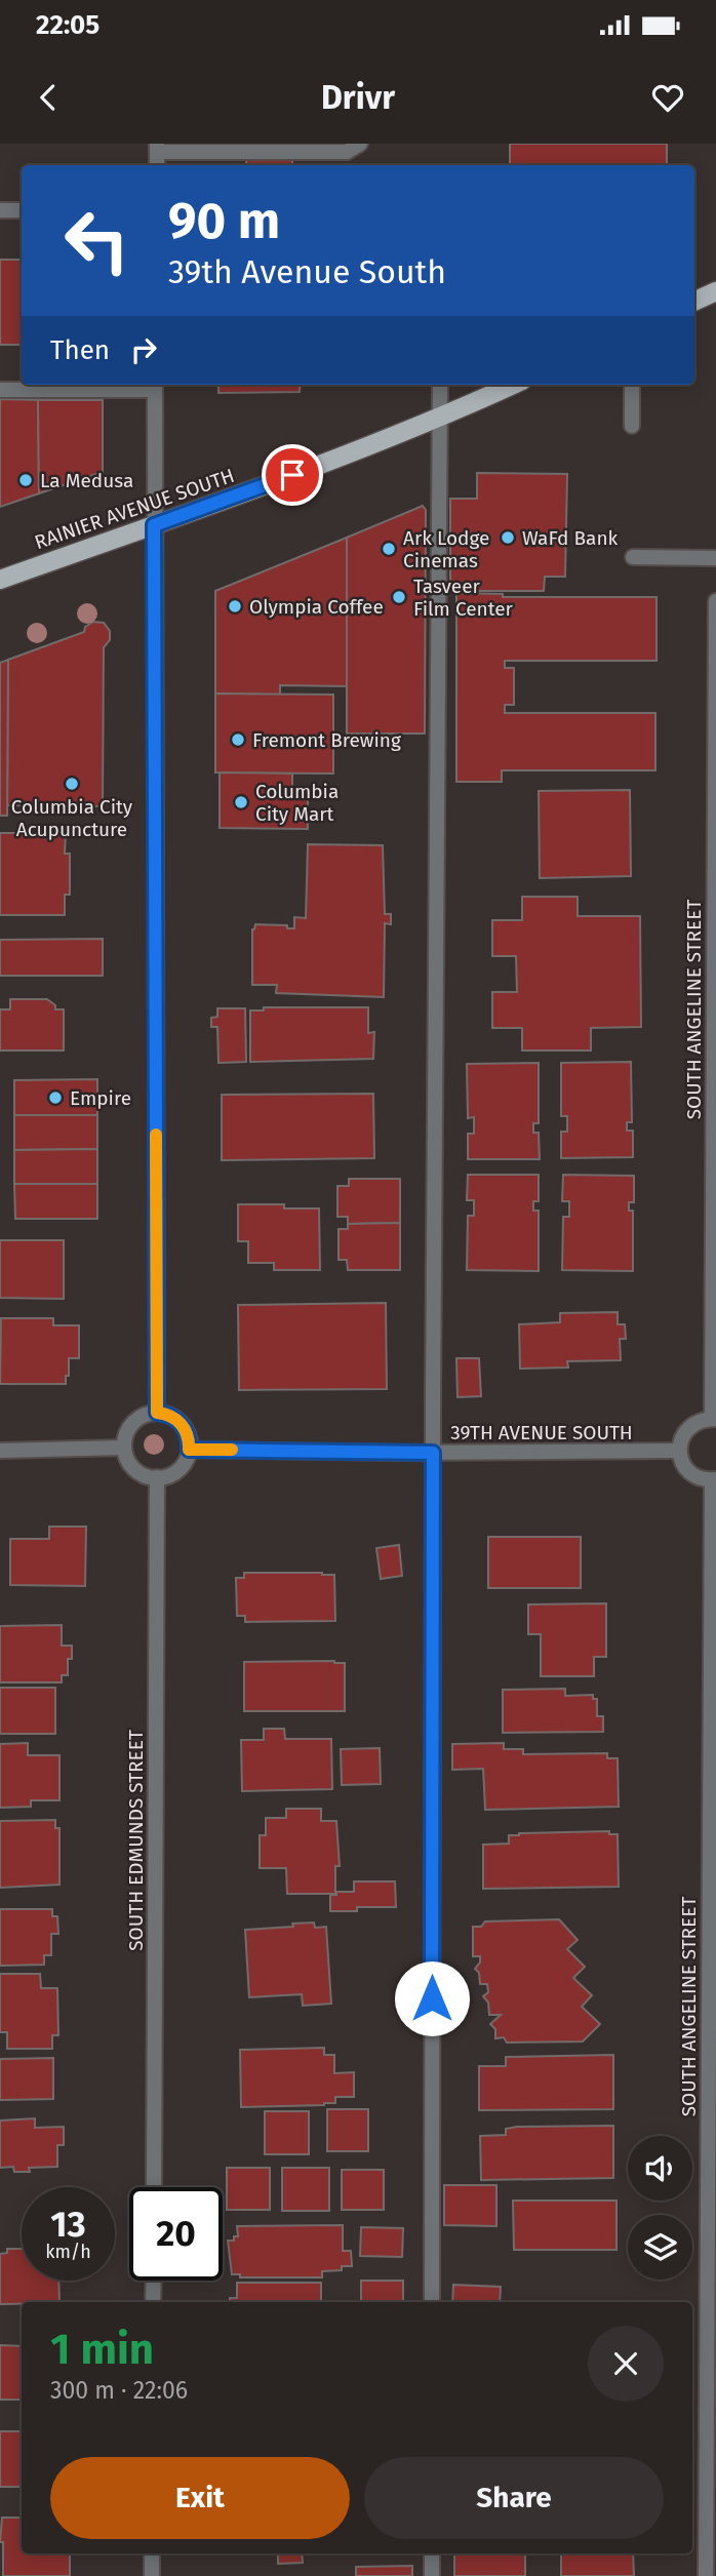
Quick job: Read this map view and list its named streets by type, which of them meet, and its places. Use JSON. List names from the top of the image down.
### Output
{
  "streets": {
    "main road": ["RAINIER AVENUE SOUTH"],
    "street": ["SOUTH ANGELINE STREET", "39TH AVENUE SOUTH", "SOUTH EDMUNDS STREET"]
  },
  "crossings": [
    ["39TH AVENUE SOUTH", "SOUTH EDMUNDS STREET"]
  ],
  "places": [
    "La Medusa",
    "WaFd Bank",
    "Ark Lodge Cinemas",
    "Tasveer Film Center",
    "Olympia Coffee",
    "Fremont Brewing",
    "Columbia City Acupuncture",
    "Columbia City Mart",
    "Empire"
  ],
  "page": {
    "status": "22:05",
    "header": "Drivr",
    "turn": ["90 m", "39th Avenue South"],
    "then": "Then",
    "speed": "13 km/h",
    "limit": "20",
    "heading": ["1 min", "300 m · 22:06"],
    "buttons": ["Exit", "Share"]
  }
}
